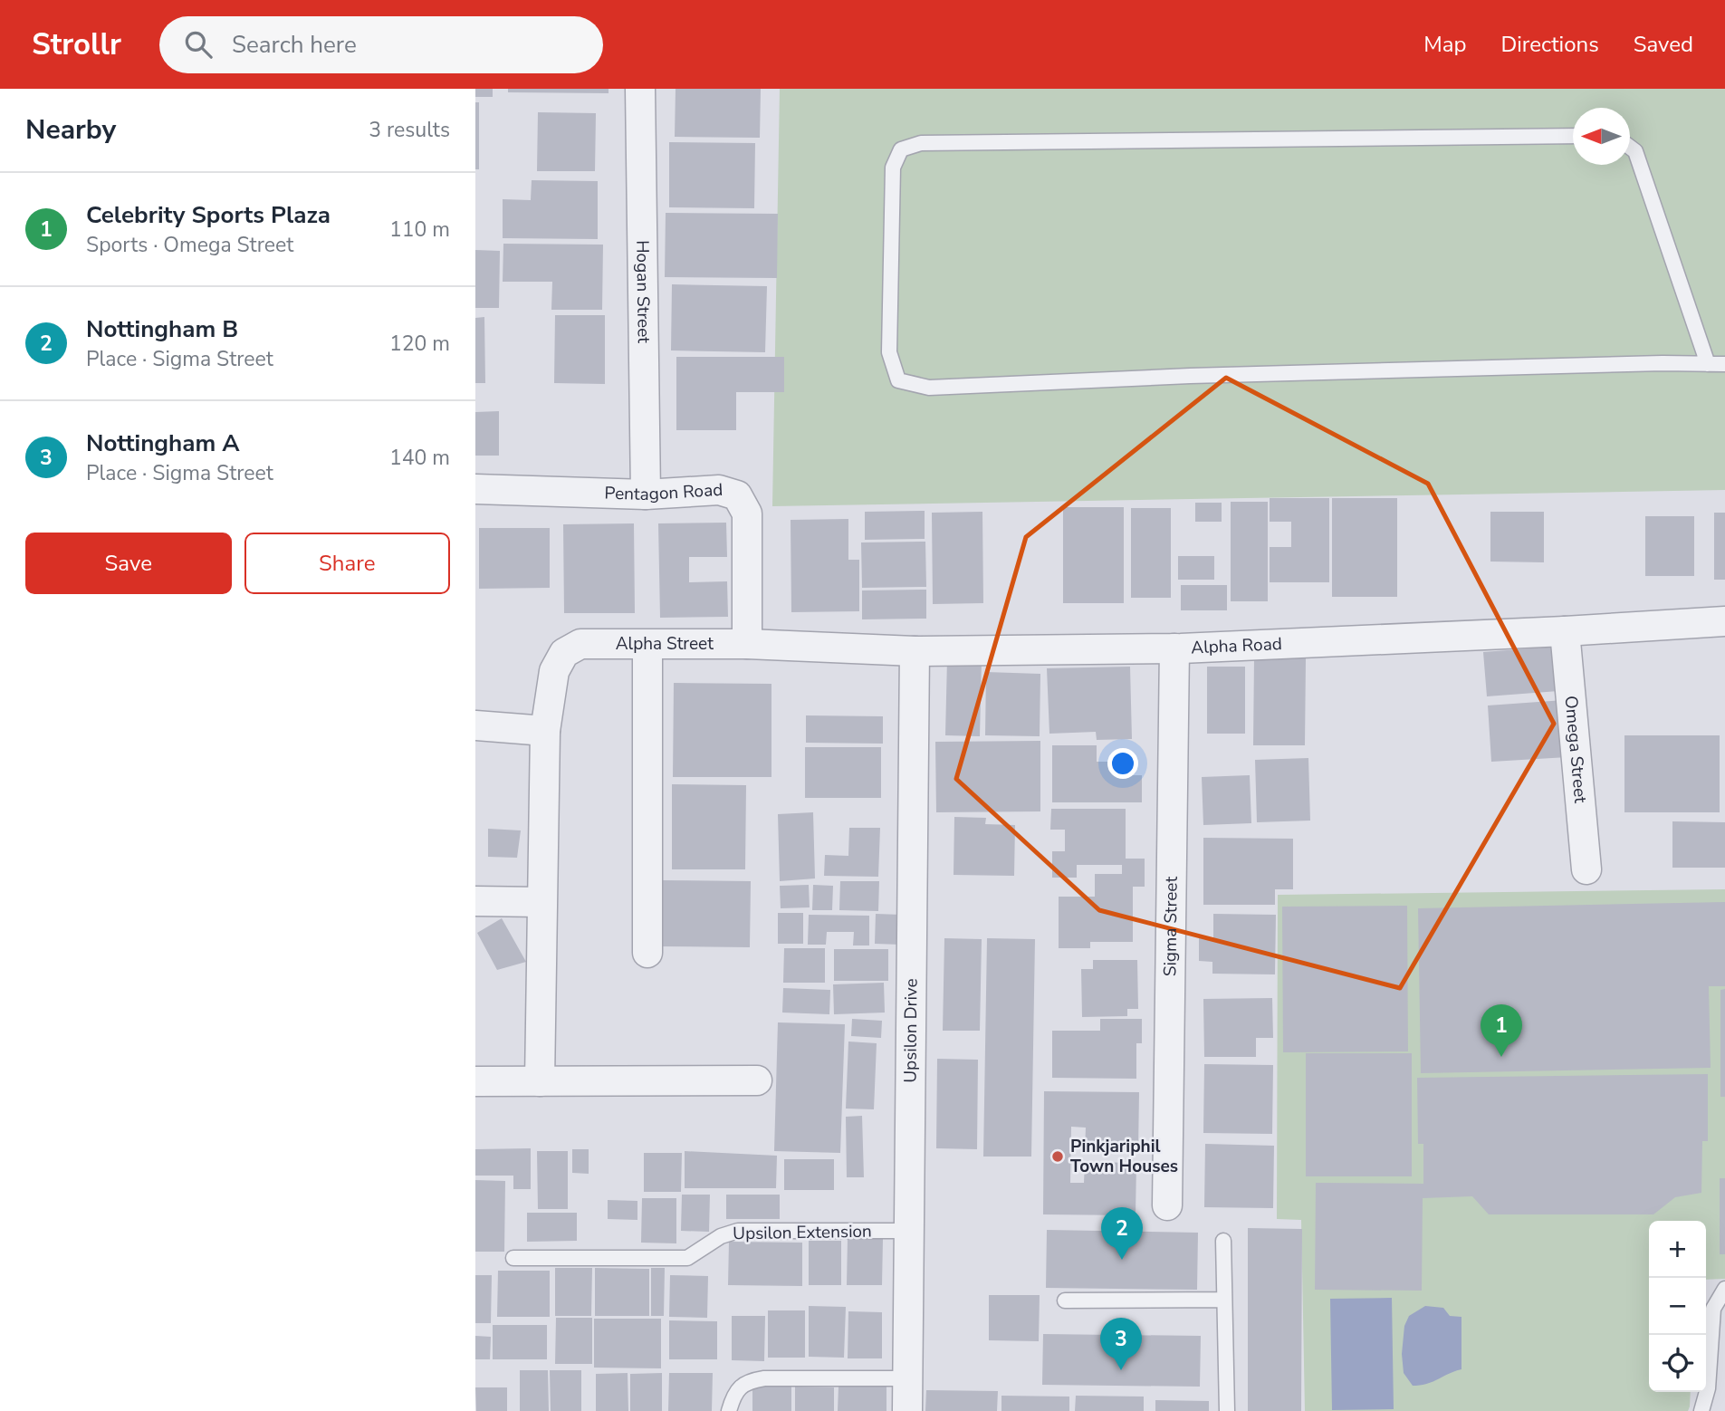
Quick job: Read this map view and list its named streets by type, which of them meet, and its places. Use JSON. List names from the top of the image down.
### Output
{
  "streets": {
    "street": [
      "Hogan Street",
      "Pentagon Road",
      "Alpha Street",
      "Alpha Road",
      "Omega Street",
      "Sigma Street",
      "Upsilon Drive"
    ],
    "lane": ["Upsilon Extension"]
  },
  "crossings": [
    ["Hogan Street", "Pentagon Road"],
    ["Pentagon Road", "Alpha Street"],
    ["Pentagon Road", "Alpha Road"],
    ["Alpha Street", "Alpha Road"],
    ["Alpha Road", "Omega Street"],
    ["Alpha Road", "Sigma Street"],
    ["Alpha Road", "Upsilon Drive"],
    ["Upsilon Drive", "Upsilon Extension"]
  ],
  "places": ["Pinkjariphil Town Houses"],
  "north": "left",
  "page": {
    "header": "Strollr",
    "search": "Search here",
    "nav": ["Map", "Directions", "Saved"],
    "heading": ["Nearby", "3 results"],
    "list": [
      {
        "mark": "1",
        "name": "Celebrity Sports Plaza",
        "note": "Sports · Omega Street",
        "value": "110 m"
      },
      {
        "mark": "2",
        "name": "Nottingham B",
        "note": "Place · Sigma Street",
        "value": "120 m"
      },
      {
        "mark": "3",
        "name": "Nottingham A",
        "note": "Place · Sigma Street",
        "value": "140 m"
      }
    ],
    "buttons": ["Save", "Share"],
    "pins": ["1", "2", "3"],
    "map_buttons": ["+", "−"]
  }
}
